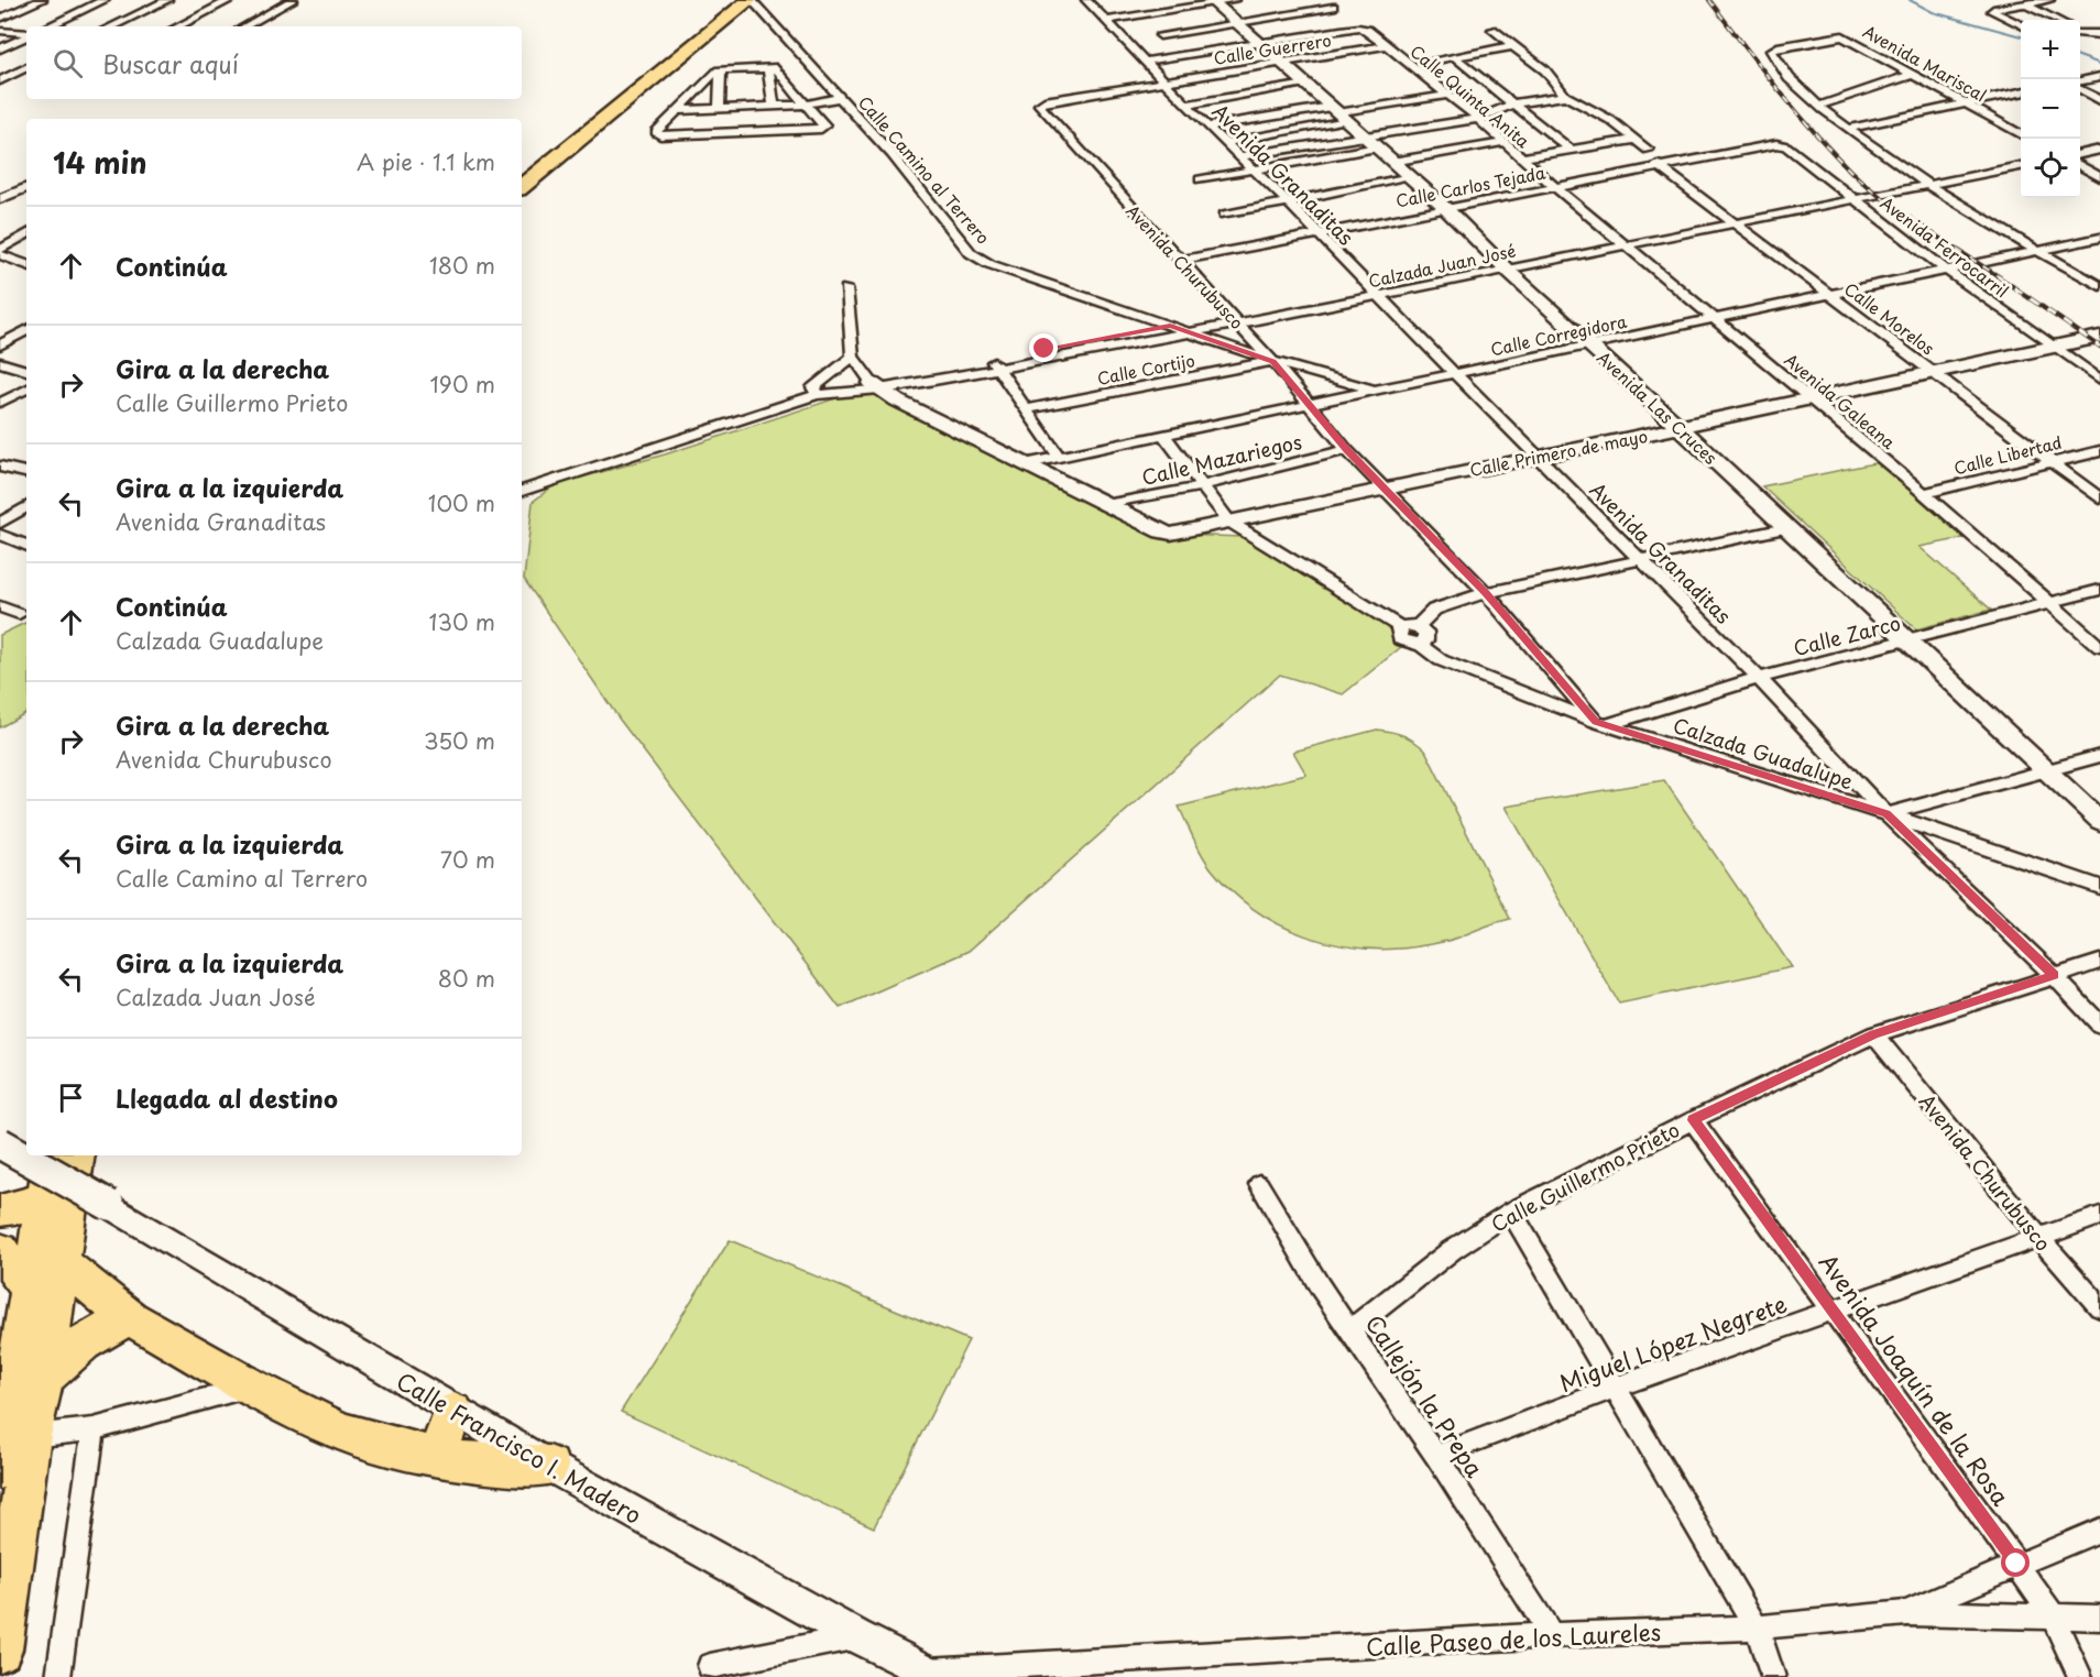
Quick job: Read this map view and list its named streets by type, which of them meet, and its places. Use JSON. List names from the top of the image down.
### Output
{
  "streets": {
    "street": [
      "Calle Guerrero",
      "Avenida Mariscal",
      "Calle Quinta Anita",
      "Calle Camino al Terrero",
      "Avenida Granaditas",
      "Calle Carlos Tejada",
      "Avenida Ferrocarril",
      "Calzada Juan José",
      "Avenida Churubusco",
      "Calle Morelos",
      "Calle Corregidora",
      "Calle Cortijo",
      "Avenida Galeana",
      "Avenida Las Cruces",
      "Calle Primero de mayo",
      "Calle Libertad",
      "Calle Mazariegos",
      "Calle Zarco",
      "Calzada Guadalupe",
      "Calle Guillermo Prieto",
      "Miguel López Negrete",
      "Avenida Joaquín de la Rosa",
      "Callejón la Prepa",
      "Calle Francisco I. Madero",
      "Calle Paseo de los Laureles"
    ]
  },
  "crossings": [
    ["Calle Guerrero", "Calle Quinta Anita"],
    ["Calle Guerrero", "Avenida Granaditas"],
    ["Calle Guerrero", "Avenida Churubusco"],
    ["Calle Guerrero", "Avenida Las Cruces"],
    ["Calle Quinta Anita", "Calle Carlos Tejada"],
    ["Calle Quinta Anita", "Avenida Galeana"],
    ["Calle Quinta Anita", "Avenida Las Cruces"],
    ["Calle Camino al Terrero", "Calzada Juan José"],
    ["Calle Camino al Terrero", "Avenida Churubusco"],
    ["Calle Camino al Terrero", "Calle Corregidora"],
    ["Calle Camino al Terrero", "Calle Cortijo"],
    ["Avenida Granaditas", "Calle Carlos Tejada"],
    ["Avenida Granaditas", "Calzada Juan José"],
    ["Avenida Granaditas", "Calle Corregidora"],
    ["Avenida Granaditas", "Calle Primero de mayo"],
    ["Avenida Granaditas", "Calle Zarco"],
    ["Avenida Granaditas", "Calzada Guadalupe"],
    ["Avenida Granaditas", "Calle Guillermo Prieto"],
    ["Calle Carlos Tejada", "Avenida Ferrocarril"],
    ["Calle Carlos Tejada", "Avenida Churubusco"],
    ["Calle Carlos Tejada", "Calle Morelos"],
    ["Calle Carlos Tejada", "Avenida Galeana"],
    ["Calle Carlos Tejada", "Avenida Las Cruces"],
    ["Avenida Ferrocarril", "Calzada Juan José"],
    ["Avenida Ferrocarril", "Calle Corregidora"],
    ["Avenida Ferrocarril", "Calle Primero de mayo"],
    ["Calzada Juan José", "Avenida Churubusco"],
    ["Calzada Juan José", "Calle Morelos"],
    ["Calzada Juan José", "Avenida Galeana"],
    ["Calzada Juan José", "Avenida Las Cruces"],
    ["Avenida Churubusco", "Calle Corregidora"],
    ["Avenida Churubusco", "Calle Cortijo"],
    ["Avenida Churubusco", "Calle Primero de mayo"],
    ["Avenida Churubusco", "Calle Mazariegos"],
    ["Avenida Churubusco", "Calle Zarco"],
    ["Avenida Churubusco", "Calzada Guadalupe"],
    ["Avenida Churubusco", "Calle Guillermo Prieto"],
    ["Avenida Churubusco", "Miguel López Negrete"],
    ["Calle Morelos", "Calle Corregidora"],
    ["Calle Morelos", "Calle Primero de mayo"],
    ["Calle Morelos", "Calle Libertad"],
    ["Calle Corregidora", "Avenida Galeana"],
    ["Calle Corregidora", "Avenida Las Cruces"],
    ["Avenida Galeana", "Calle Primero de mayo"],
    ["Avenida Galeana", "Calle Libertad"],
    ["Avenida Galeana", "Calle Zarco"],
    ["Avenida Las Cruces", "Calle Primero de mayo"],
    ["Avenida Las Cruces", "Calle Zarco"],
    ["Calle Primero de mayo", "Calle Mazariegos"],
    ["Calle Zarco", "Calzada Guadalupe"],
    ["Calle Guillermo Prieto", "Avenida Joaquín de la Rosa"],
    ["Calle Guillermo Prieto", "Callejón la Prepa"],
    ["Miguel López Negrete", "Avenida Joaquín de la Rosa"],
    ["Miguel López Negrete", "Callejón la Prepa"],
    ["Avenida Joaquín de la Rosa", "Calle Paseo de los Laureles"],
    ["Callejón la Prepa", "Calle Paseo de los Laureles"],
    ["Calle Francisco I. Madero", "Calle Paseo de los Laureles"]
  ],
  "page": {
    "map_buttons": ["+", "−"],
    "search": "Buscar aquí",
    "heading": ["14 min", "A pie · 1.1 km"],
    "list": [
      ["Continúa", "180 m"],
      ["Gira a la derecha", "Calle Guillermo Prieto", "190 m"],
      ["Gira a la izquierda", "Avenida Granaditas", "100 m"],
      ["Continúa", "Calzada Guadalupe", "130 m"],
      ["Gira a la derecha", "Avenida Churubusco", "350 m"],
      ["Gira a la izquierda", "Calle Camino al Terrero", "70 m"],
      ["Gira a la izquierda", "Calzada Juan José", "80 m"],
      "Llegada al destino"
    ]
  }
}
